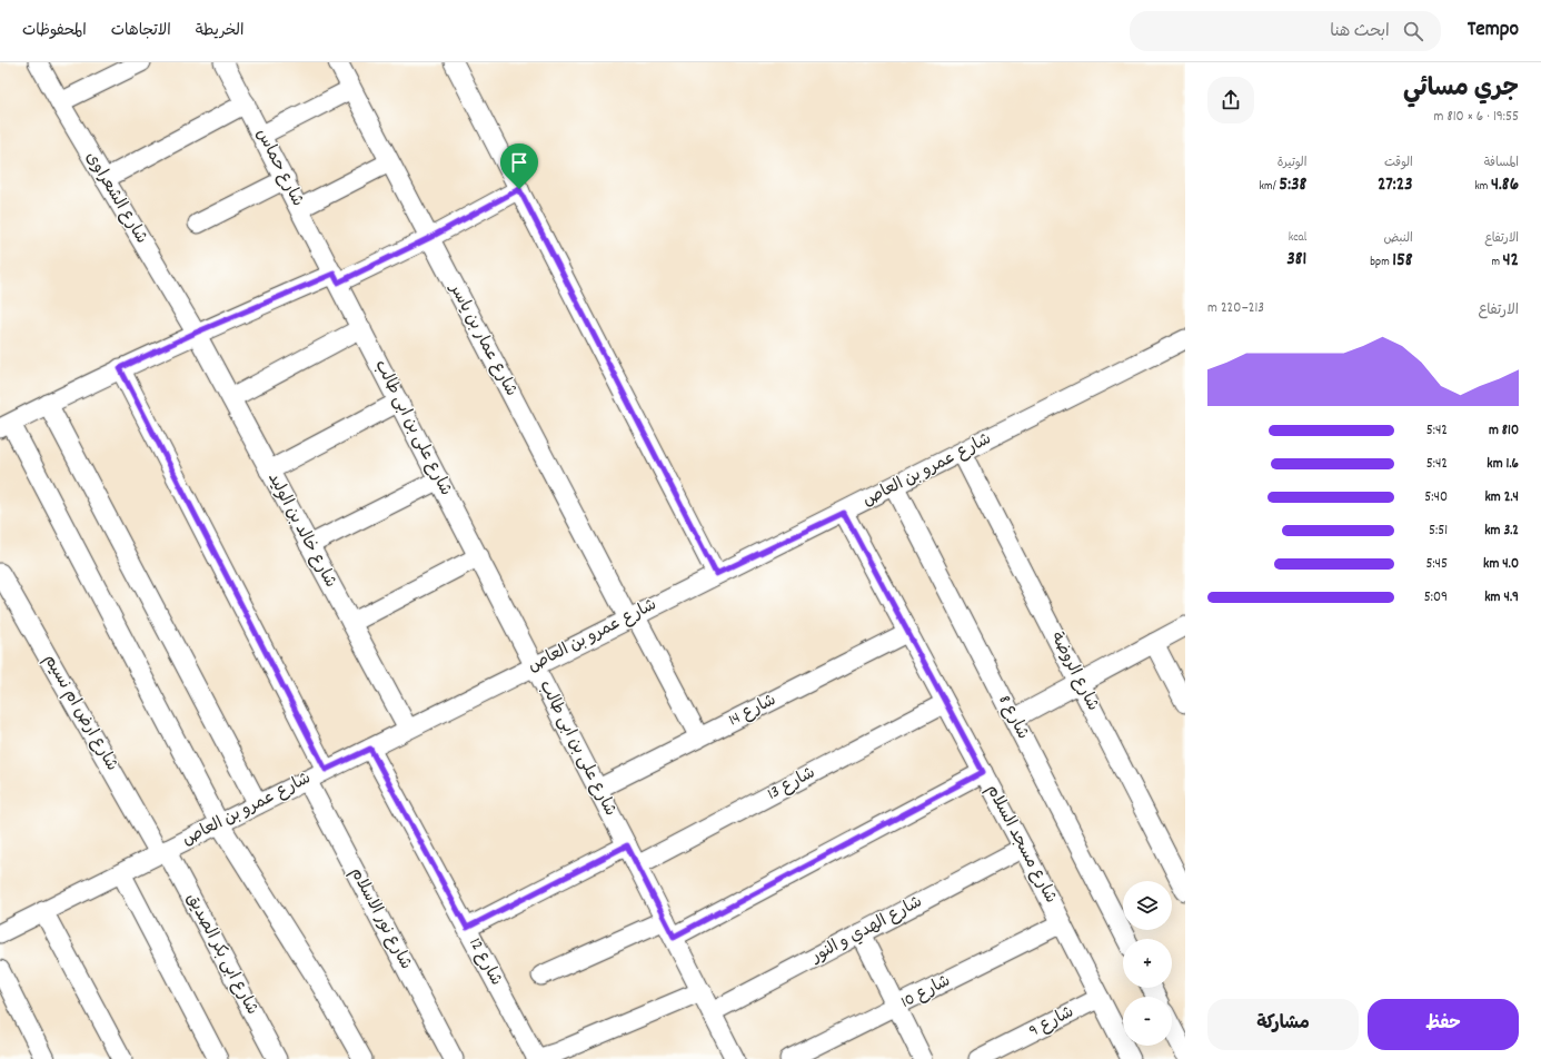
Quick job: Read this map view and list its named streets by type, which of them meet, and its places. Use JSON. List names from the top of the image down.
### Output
{
  "streets": {
    "street": [
      "شارع حماس",
      "شارع الشعراوى",
      "شارع عمار بن ياسر",
      "شارع على بن ابى طالب",
      "شارع عمرو بن العاص",
      "شارع خالد بن الوليد",
      "شارع الروضة",
      "شارع 14",
      "شارع ارض ام نسيم",
      "شارع 8",
      "شارع 13",
      "شارع مسجد السلام",
      "شارع نور الاسلام",
      "شارع الهدي و النور",
      "شارع ابى بكر الصديق",
      "شارع 12",
      "شارع 10",
      "شارع 9"
    ]
  },
  "crossings": [
    ["شارع حماس", "شارع على بن ابى طالب"],
    ["شارع الشعراوى", "شارع خالد بن الوليد"],
    ["شارع عمار بن ياسر", "شارع عمرو بن العاص"],
    ["شارع عمار بن ياسر", "شارع 14"],
    ["شارع على بن ابى طالب", "شارع عمرو بن العاص"],
    ["شارع على بن ابى طالب", "شارع 14"],
    ["شارع على بن ابى طالب", "شارع 13"],
    ["شارع على بن ابى طالب", "شارع الهدي و النور"],
    ["شارع عمرو بن العاص", "شارع خالد بن الوليد"],
    ["شارع عمرو بن العاص", "شارع الروضة"],
    ["شارع عمرو بن العاص", "شارع ارض ام نسيم"],
    ["شارع عمرو بن العاص", "شارع 8"],
    ["شارع عمرو بن العاص", "شارع مسجد السلام"],
    ["شارع عمرو بن العاص", "شارع نور الاسلام"],
    ["شارع عمرو بن العاص", "شارع ابى بكر الصديق"],
    ["شارع عمرو بن العاص", "شارع 12"],
    ["شارع 14", "شارع مسجد السلام"],
    ["شارع ارض ام نسيم", "شارع ابى بكر الصديق"],
    ["شارع 13", "شارع مسجد السلام"],
    ["شارع مسجد السلام", "شارع الهدي و النور"],
    ["شارع مسجد السلام", "شارع 10"],
    ["شارع مسجد السلام", "شارع 9"]
  ],
  "page": {
    "header": "Tempo",
    "search": "ابحث هنا",
    "nav": ["الخريطة", "الاتجاهات", "المحفوظات"],
    "heading": ["جري مسائي", "19:55 · 6 × 810 m"],
    "stats": [
      ["المسافة", "4.86 km"],
      ["الوقت", "27:23"],
      ["الوتيرة", "5:38 /km"],
      ["الارتفاع", "42 m"],
      ["النبض", "158 bpm"],
      ["kcal", "381"]
    ],
    "chart": ["الارتفاع", "213–220 m"],
    "list": [
      {
        "name": "810 m",
        "note": "5:42"
      },
      {
        "name": "1.6 km",
        "note": "5:42"
      },
      {
        "name": "2.4 km",
        "note": "5:40"
      },
      {
        "name": "3.2 km",
        "note": "5:51"
      },
      {
        "name": "4.0 km",
        "note": "5:45"
      },
      {
        "name": "4.9 km",
        "note": "5:09"
      }
    ],
    "map_buttons": ["+", "−"],
    "buttons": ["حفظ", "مشاركة"]
  }
}
